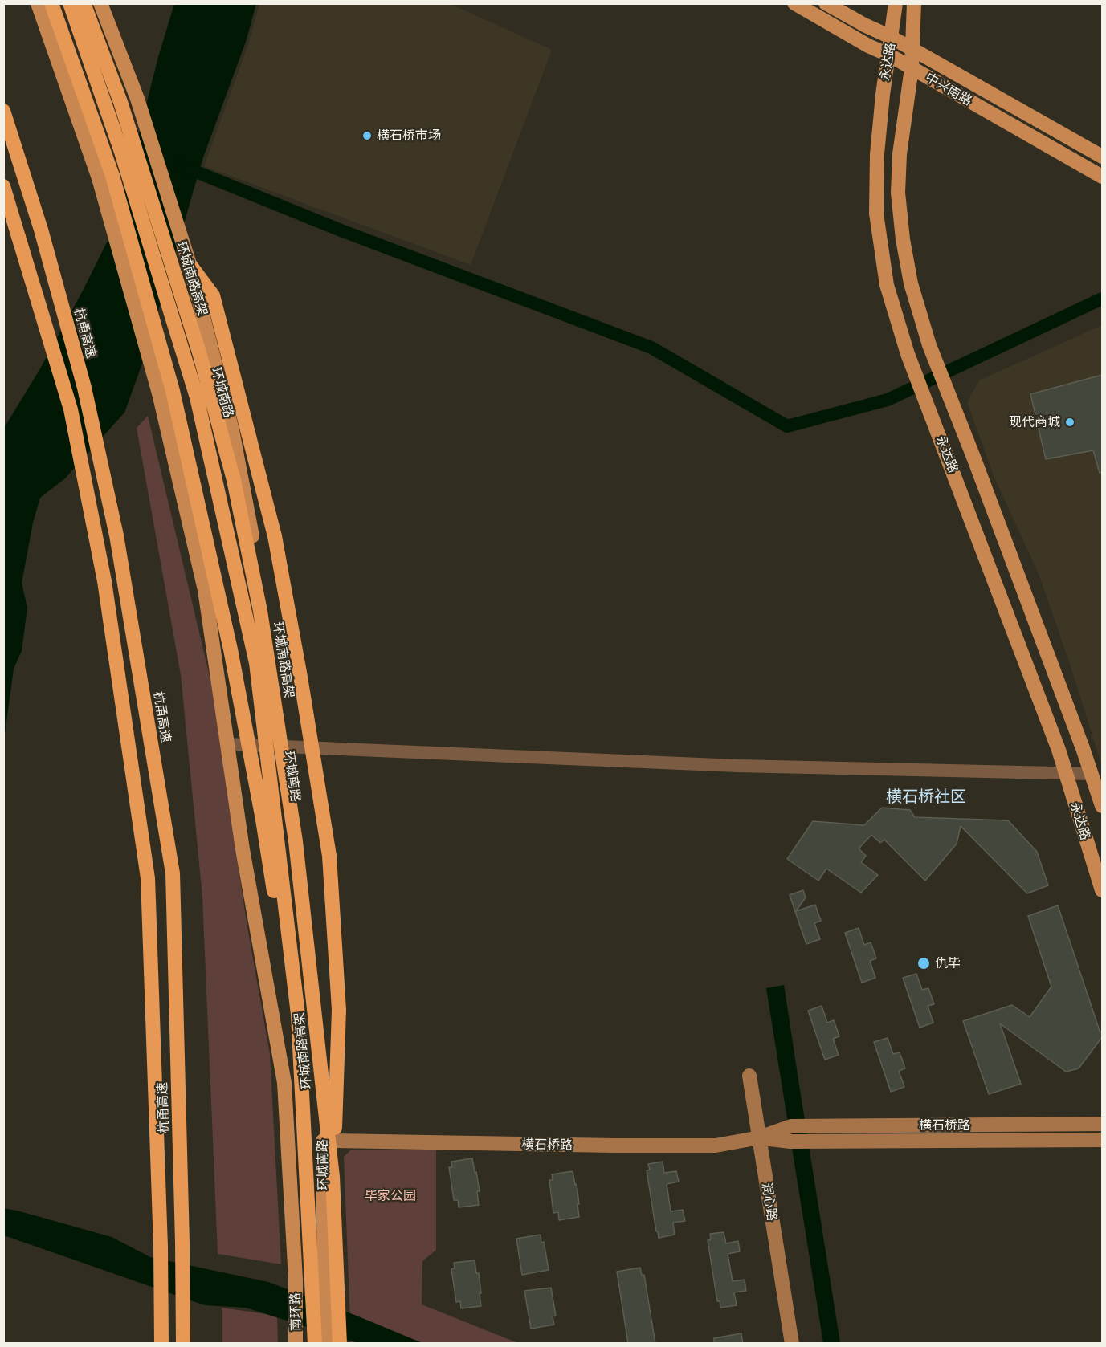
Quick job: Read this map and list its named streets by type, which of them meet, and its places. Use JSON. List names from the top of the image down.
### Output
{
  "streets": {
    "highway": ["环城南路高架", "杭甬高速"],
    "main road": [
      "永达路",
      "中兴南路",
      "环城南路",
      "横石桥路",
      "润心路",
      "南环路"
    ]
  },
  "crossings": [
    ["永达路", "中兴南路"],
    ["横石桥路", "润心路"]
  ],
  "districts": ["横石桥社区"],
  "parks": ["毕家公园"],
  "places": ["横石桥市场", "现代商城", "仇毕"]
}
